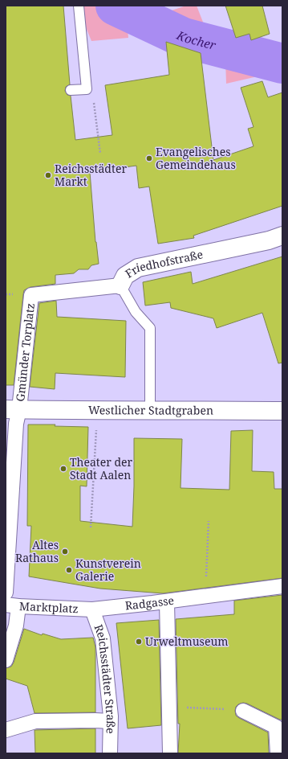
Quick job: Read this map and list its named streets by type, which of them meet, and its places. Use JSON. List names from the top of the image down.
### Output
{
  "streets": {
    "street": [
      "Friedhofstraße",
      "Gmünder Torplatz",
      "Westlicher Stadtgraben",
      "Radgasse",
      "Marktplatz",
      "Reichsstädter Straße"
    ]
  },
  "crossings": [
    ["Friedhofstraße", "Gmünder Torplatz"],
    ["Gmünder Torplatz", "Westlicher Stadtgraben"],
    ["Radgasse", "Marktplatz"],
    ["Radgasse", "Reichsstädter Straße"],
    ["Marktplatz", "Reichsstädter Straße"]
  ],
  "water": ["Kocher"],
  "places": [
    "Evangelisches Gemeindehaus",
    "Reichsstädter Markt",
    "Theater der Stadt Aalen",
    "Altes Rathaus",
    "Kunstverein Galerie",
    "Urweltmuseum"
  ]
}
